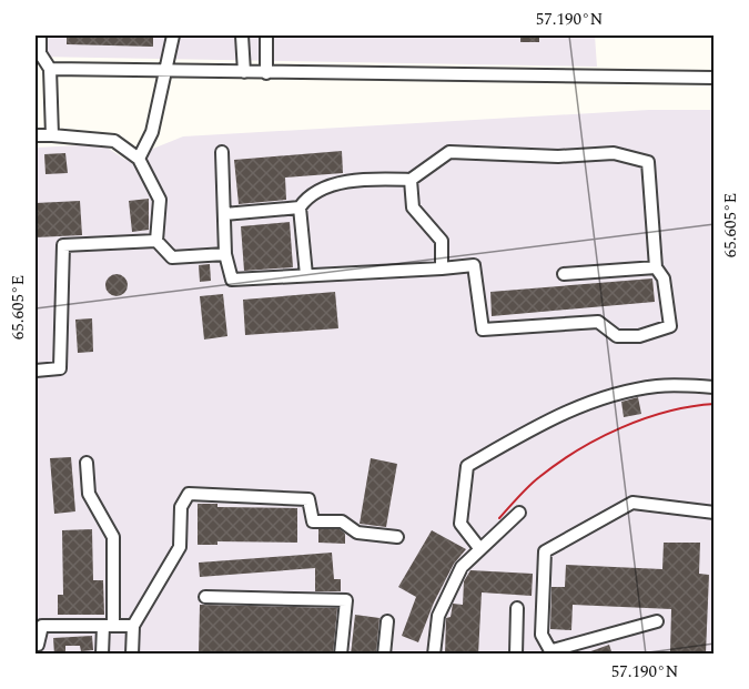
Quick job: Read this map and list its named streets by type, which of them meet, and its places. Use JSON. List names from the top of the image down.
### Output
{
  "coordinates": ["57.190°N", "65.605°E"]
}
